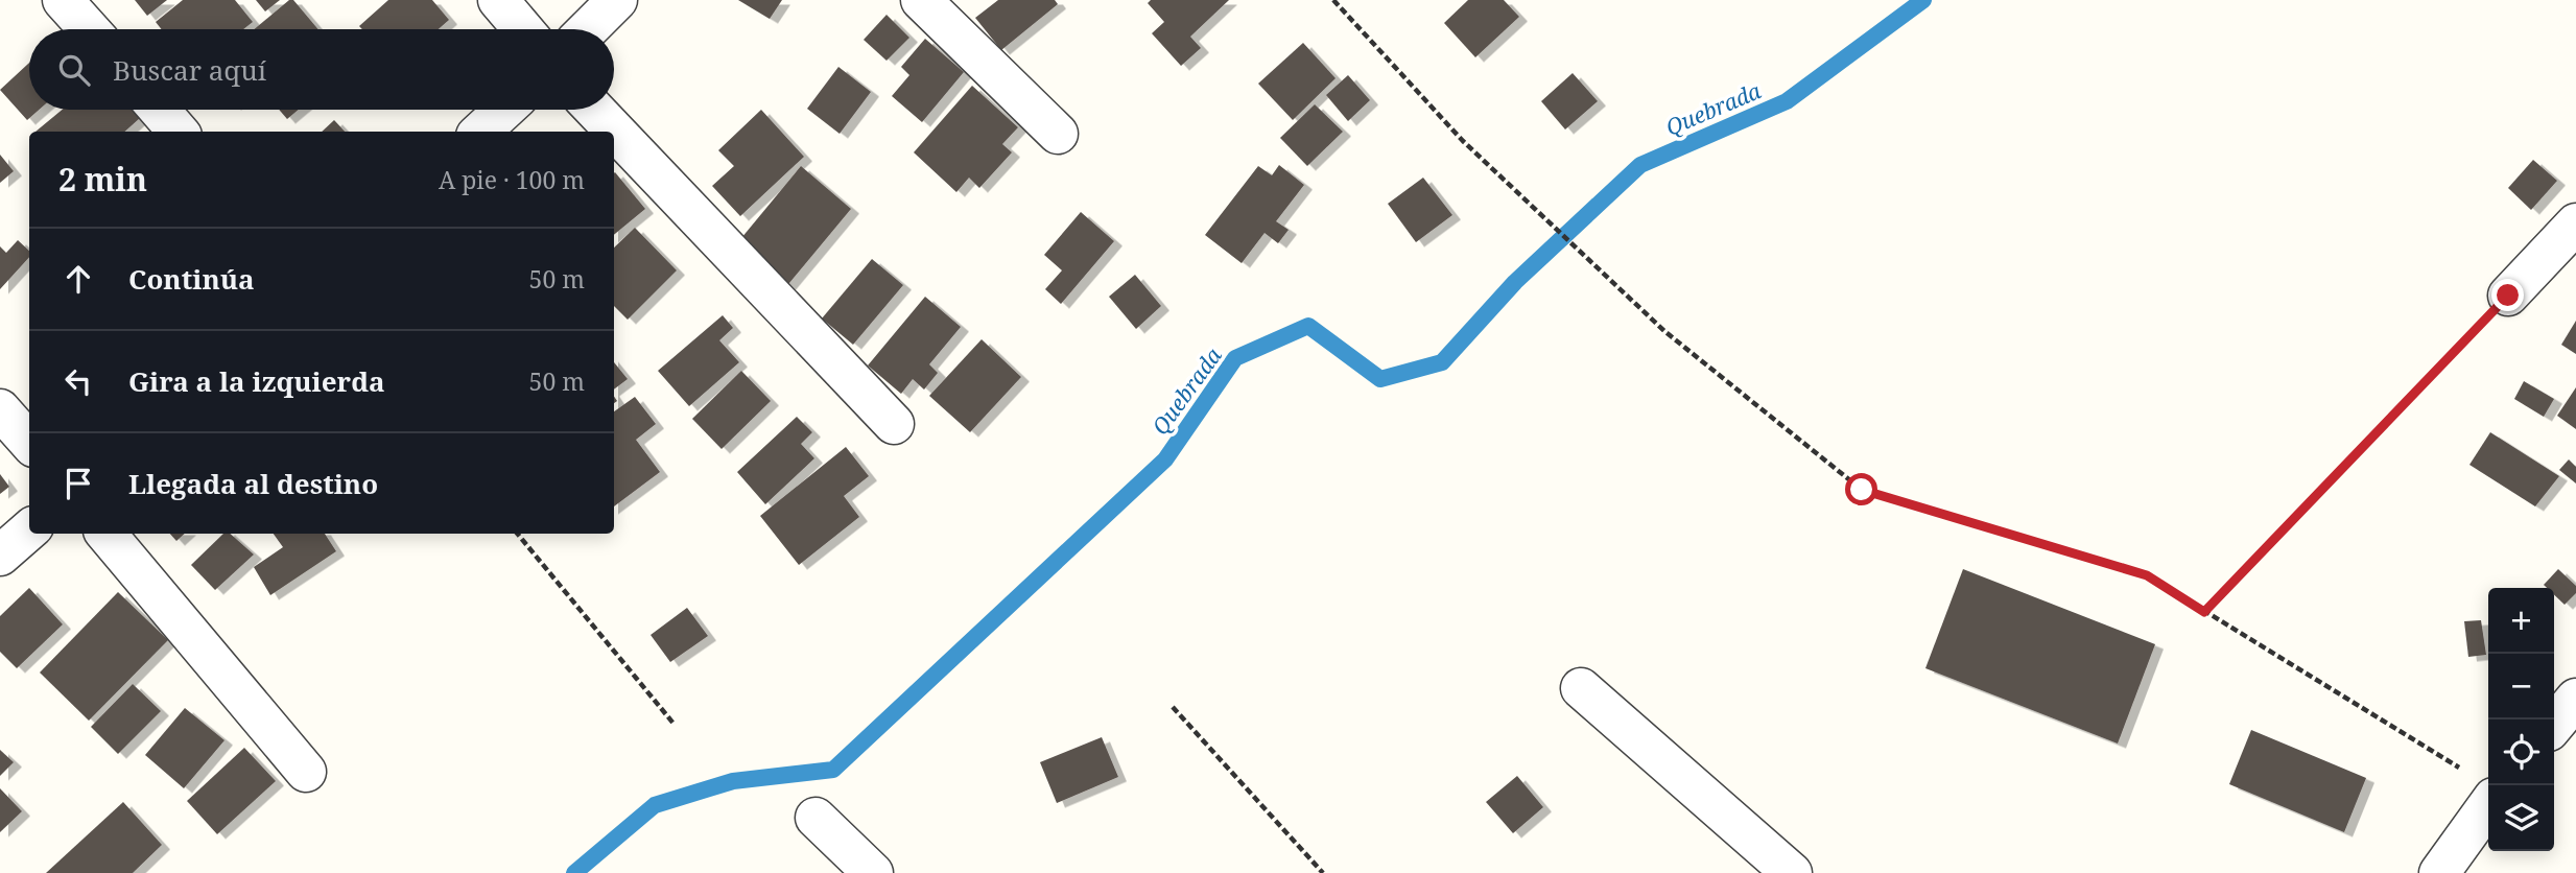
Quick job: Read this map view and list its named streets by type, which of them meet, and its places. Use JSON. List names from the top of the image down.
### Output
{
  "water": ["Quebrada"],
  "page": {
    "search": "Buscar aquí",
    "heading": ["2 min", "A pie · 100 m"],
    "list": [
      ["Continúa", "50 m"],
      ["Gira a la izquierda", "50 m"],
      "Llegada al destino"
    ],
    "map_buttons": ["+", "−"]
  }
}
